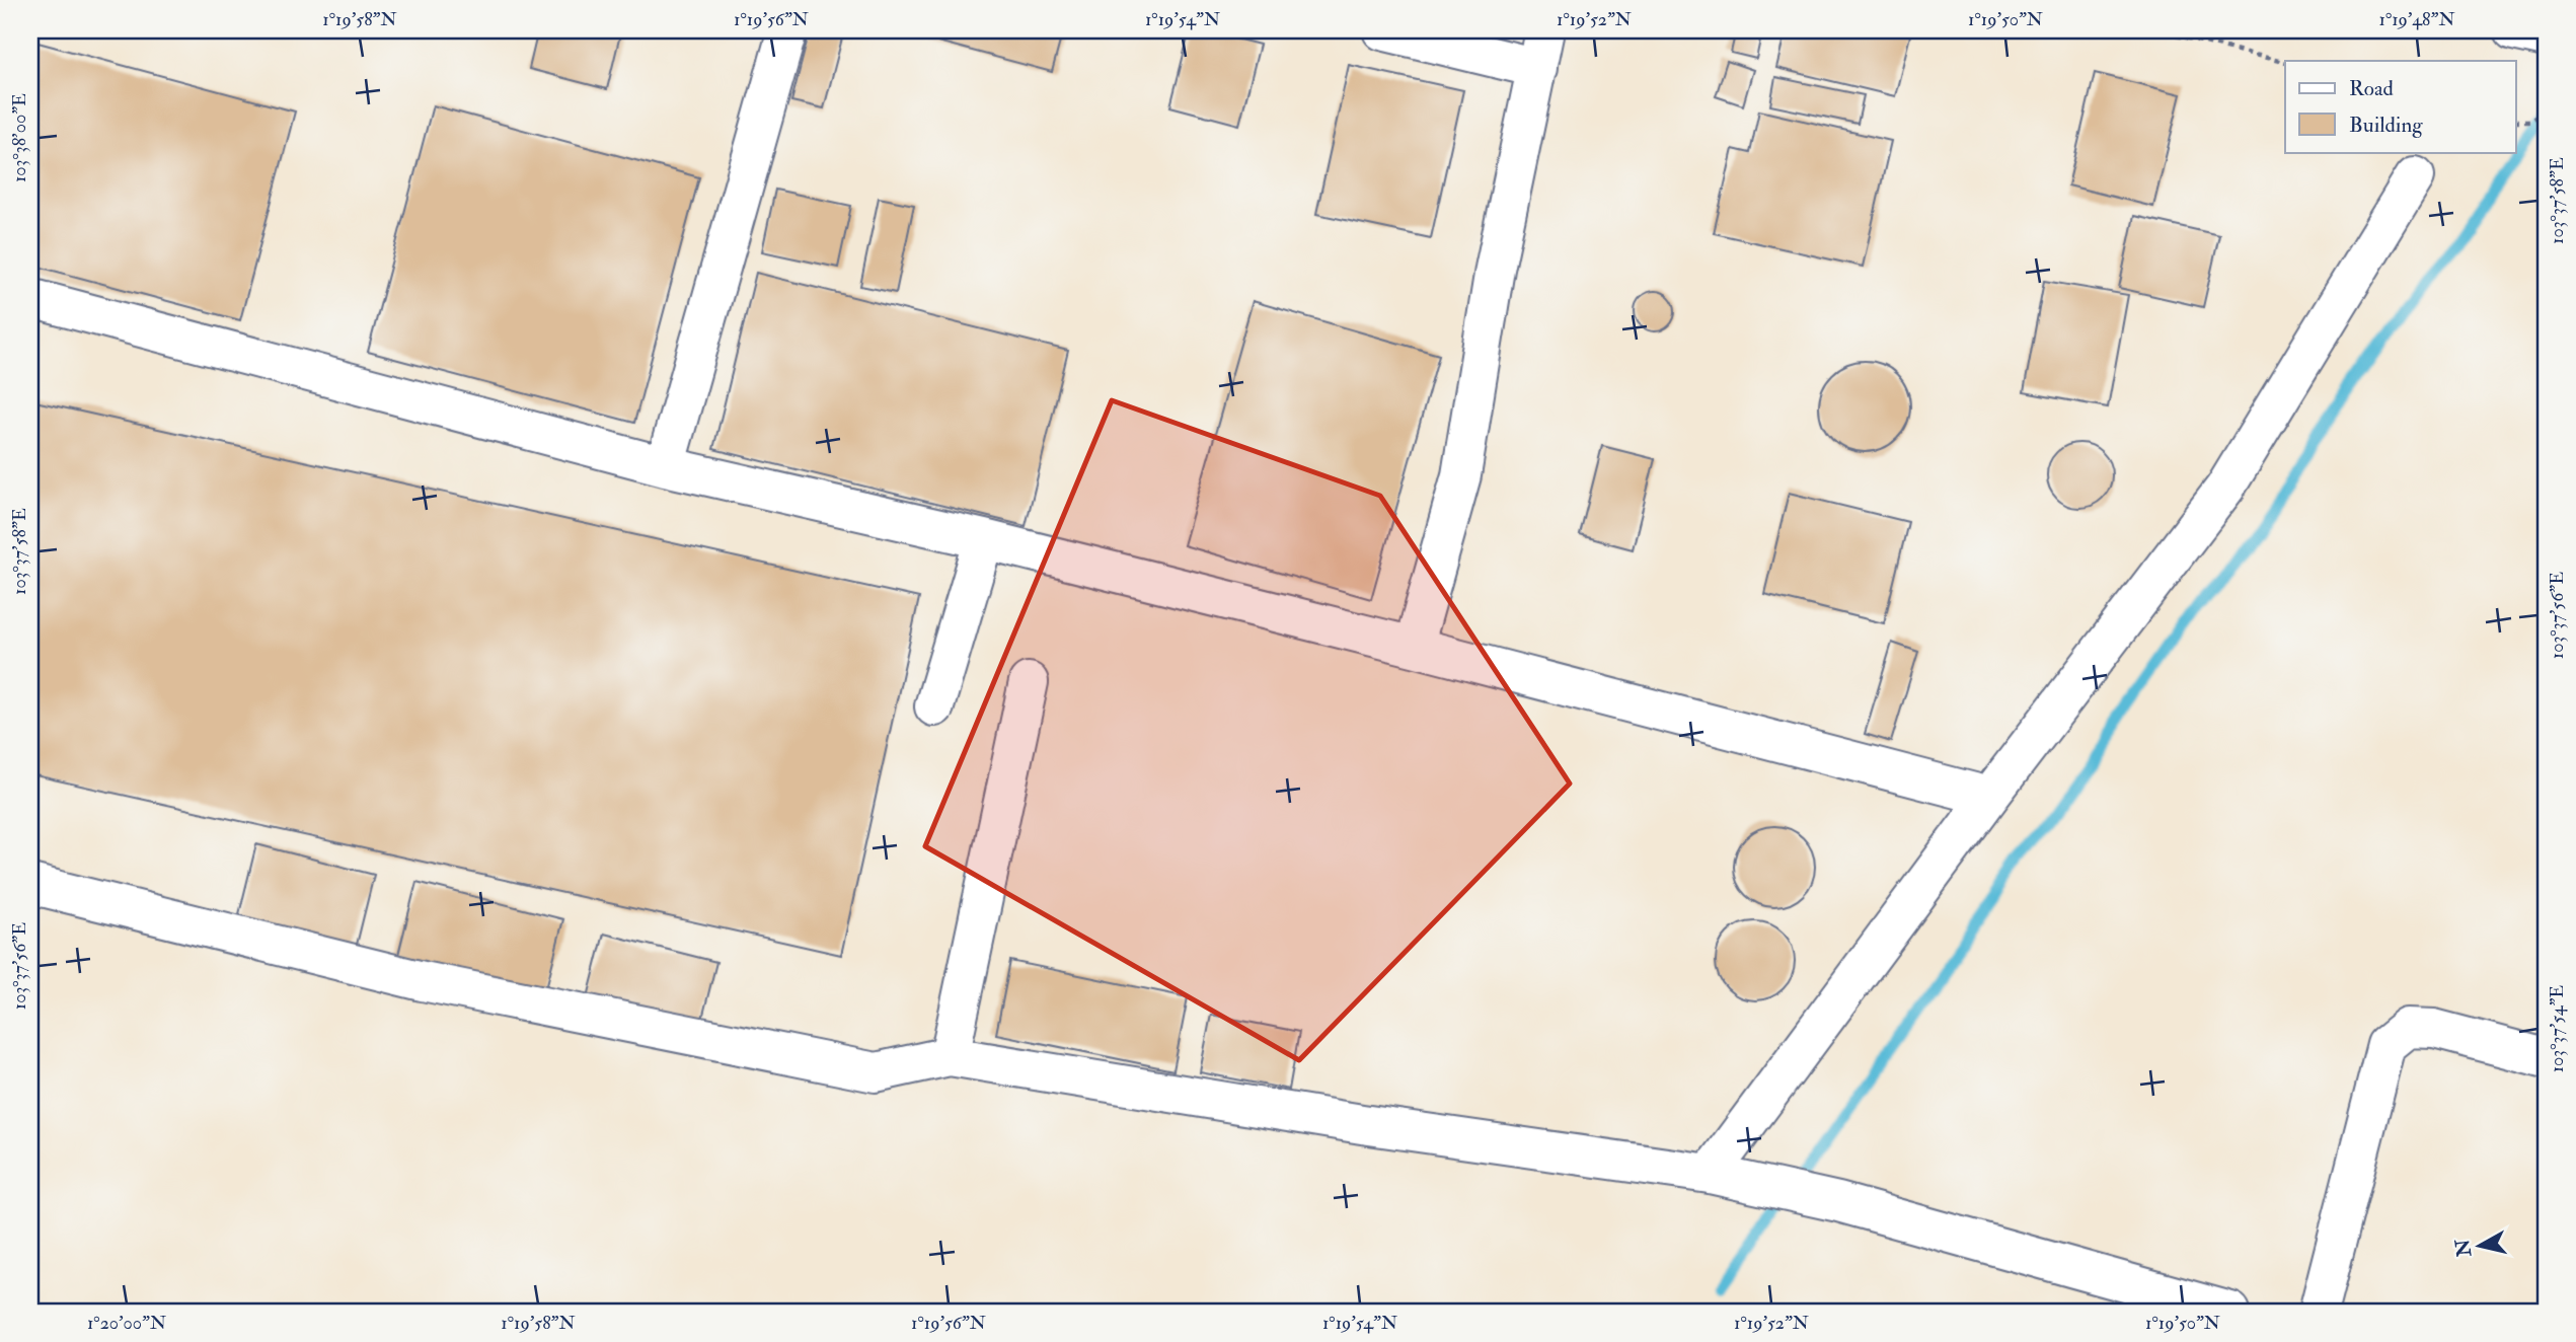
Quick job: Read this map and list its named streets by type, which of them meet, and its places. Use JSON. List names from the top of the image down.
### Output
{
  "legend": ["Road", "Building"],
  "north": "left",
  "coordinates": [
    "1°19'58\"N",
    "1°19'56\"N",
    "1°19'54\"N",
    "1°19'52\"N",
    "1°19'50\"N",
    "1°19'48\"N",
    "103°38'00\"E",
    "103°37'58\"E",
    "103°37'56\"E",
    "103°37'54\"E",
    "1°20'00\"N"
  ]
}
